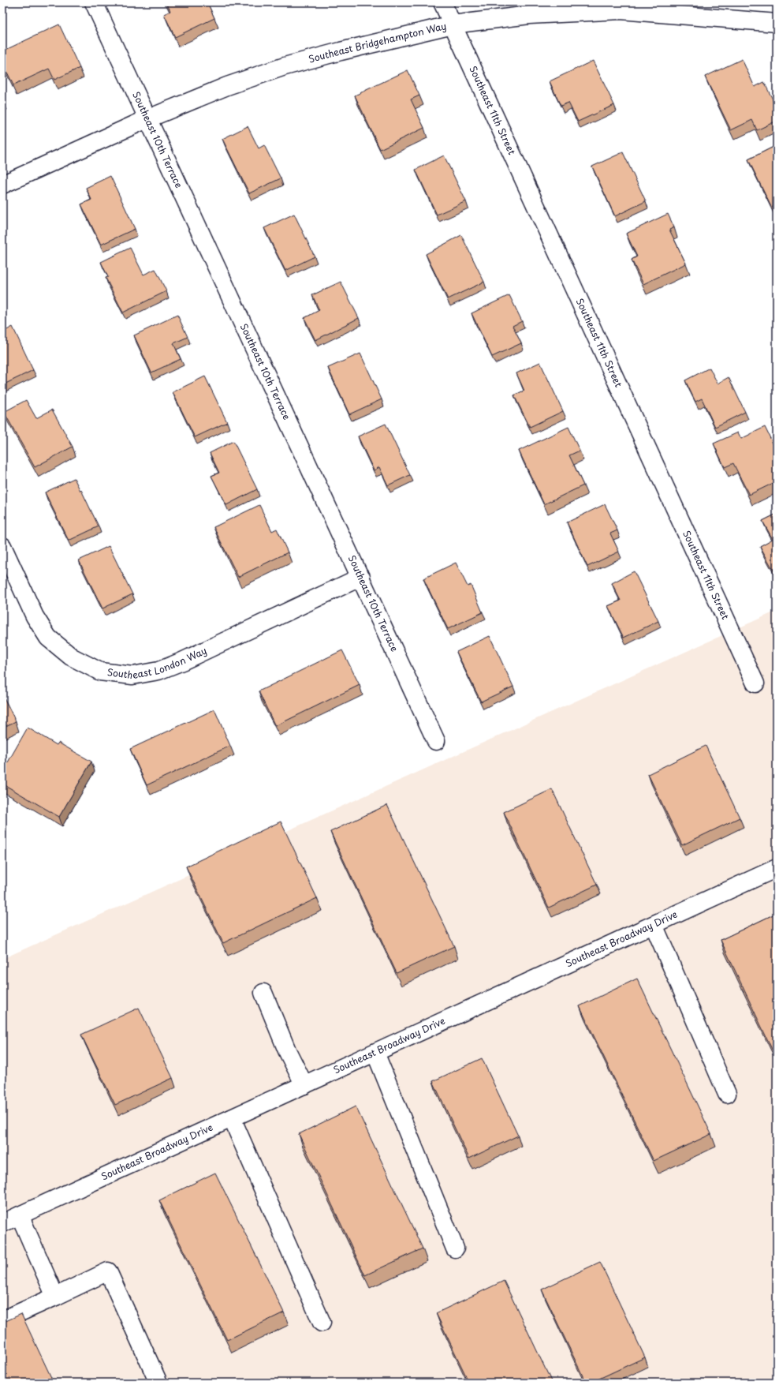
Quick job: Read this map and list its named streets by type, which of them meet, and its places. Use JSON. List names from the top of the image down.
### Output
{
  "streets": {
    "street": [
      "Southeast Bridgehampton Way",
      "Southeast 11th Street",
      "Southeast 10th Terrace",
      "Southeast London Way",
      "Southeast Broadway Drive"
    ]
  },
  "crossings": [
    ["Southeast Bridgehampton Way", "Southeast 11th Street"],
    ["Southeast Bridgehampton Way", "Southeast 10th Terrace"],
    ["Southeast 10th Terrace", "Southeast London Way"]
  ]
}
